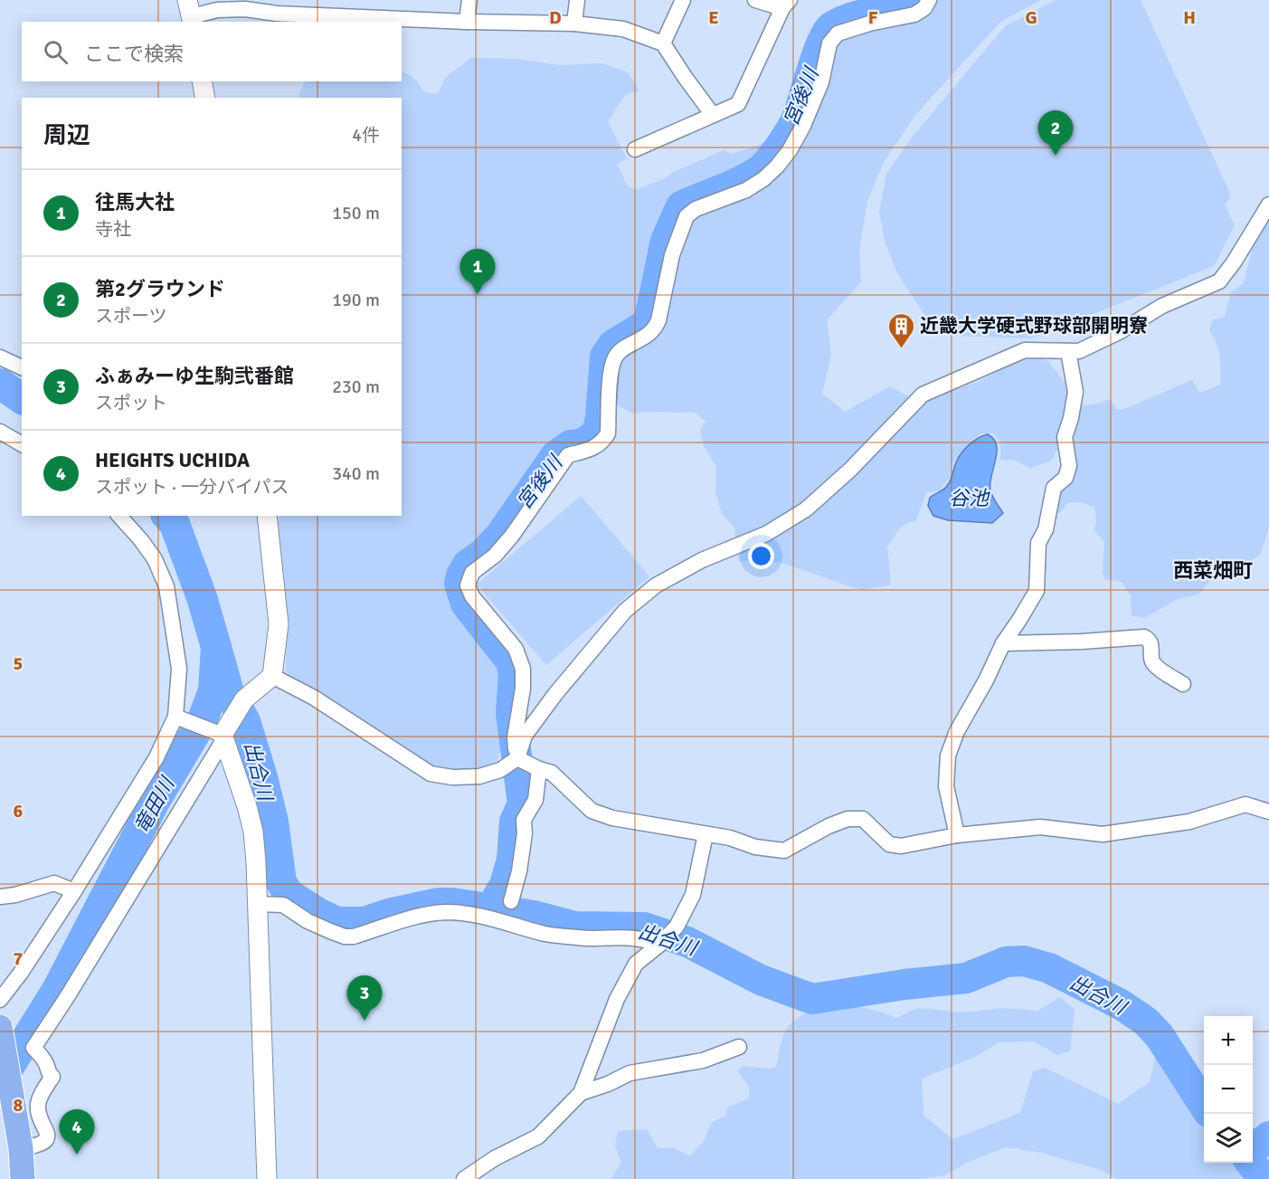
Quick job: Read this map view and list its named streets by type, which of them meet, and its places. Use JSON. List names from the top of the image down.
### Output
{
  "districts": ["西菜畑町"],
  "water": [
    "宮後川",
    "谷池",
    "出合川",
    "竜田川"
  ],
  "places": {
    "building": ["近畿大学硬式野球部開明寮"]
  },
  "page": {
    "search": "ここで検索",
    "heading": ["周辺", "4件"],
    "pins": [
      "2",
      "1",
      "3",
      "4"
    ],
    "list": [
      {
        "mark": "1",
        "name": "往馬大社",
        "note": "寺社",
        "value": "150 m"
      },
      {
        "mark": "2",
        "name": "第2グラウンド",
        "note": "スポーツ",
        "value": "190 m"
      },
      {
        "mark": "3",
        "name": "ふぁみーゆ生駒弐番館",
        "note": "スポット",
        "value": "230 m"
      },
      {
        "mark": "4",
        "name": "HEIGHTS UCHIDA",
        "note": "スポット · 一分バイパス",
        "value": "340 m"
      }
    ],
    "map_buttons": ["+", "−"]
  },
  "grid": {
    "columns": [
      "D",
      "E",
      "F",
      "G",
      "H"
    ],
    "rows": [
      "5",
      "6",
      "7",
      "8"
    ]
  }
}
